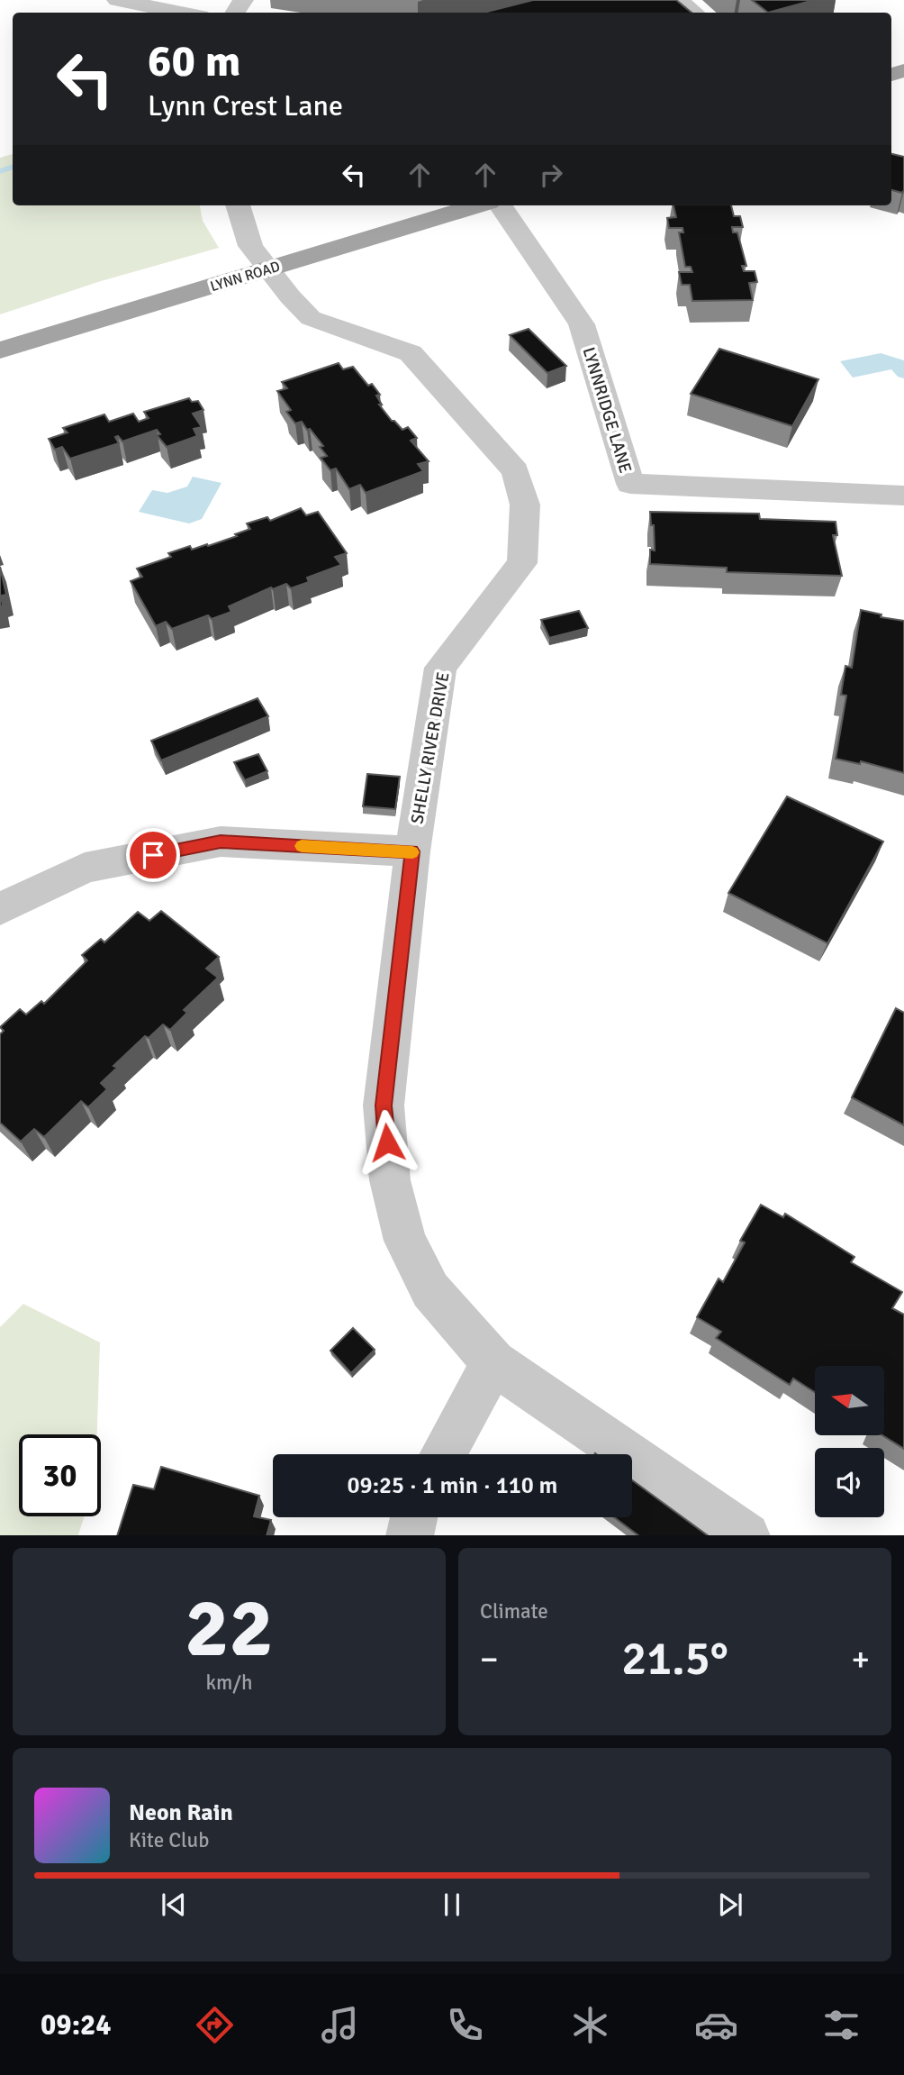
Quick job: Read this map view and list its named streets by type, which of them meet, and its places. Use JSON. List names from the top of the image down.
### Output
{
  "streets": {
    "main road": ["LYNN ROAD"],
    "street": ["LYNNRIDGE LANE", "SHELLY RIVER DRIVE"]
  },
  "crossings": [
    ["LYNN ROAD", "SHELLY RIVER DRIVE"]
  ],
  "north": "left",
  "page": {
    "turn": ["60 m", "Lynn Crest Lane"],
    "limit": "30",
    "trip": "09:25 · 1 min · 110 m",
    "tile": [
      ["22", "km/h"],
      "Climate"
    ],
    "heat": ["−", "21.5°", "+"],
    "song": ["Neon Rain", "Kite Club"],
    "tabs": "09:24"
  }
}
